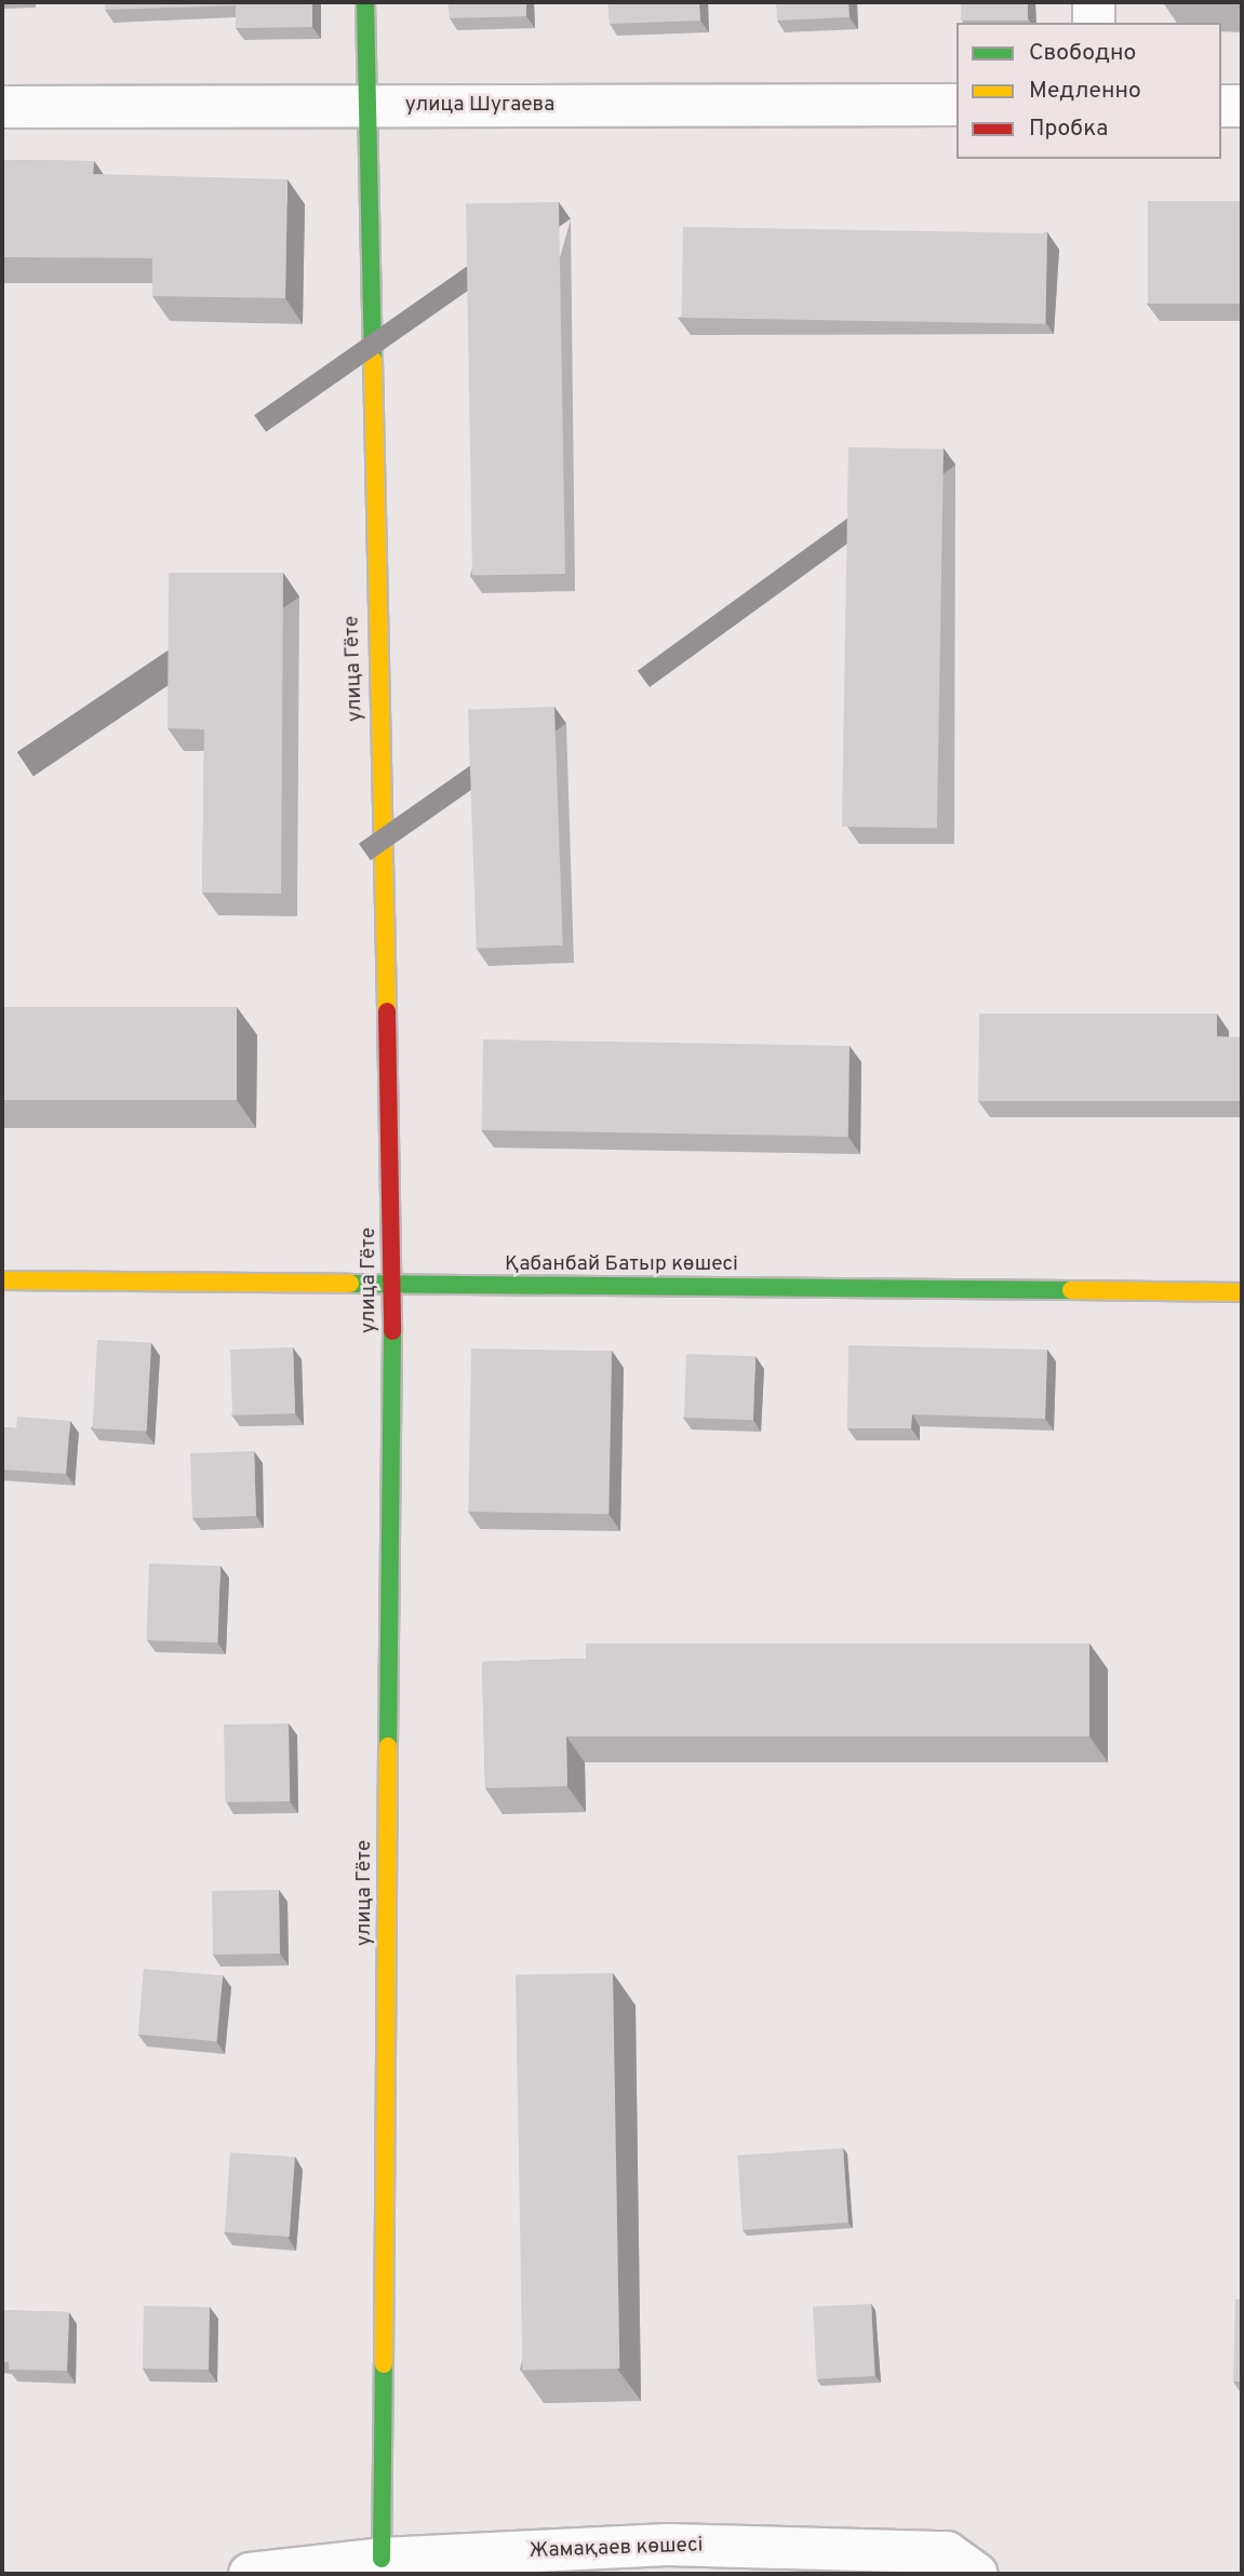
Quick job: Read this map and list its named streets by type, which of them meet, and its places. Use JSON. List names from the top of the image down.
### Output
{
  "streets": {
    "street": [
      "улица Шугаева",
      "улица Гёте",
      "Қабанбай Батыр көшесі",
      "Жамақаев көшесі"
    ]
  },
  "crossings": [
    ["улица Шугаева", "улица Гёте"],
    ["улица Гёте", "Қабанбай Батыр көшесі"],
    ["улица Гёте", "Жамақаев көшесі"]
  ],
  "legend": ["Свободно", "Медленно", "Пробка"]
}
